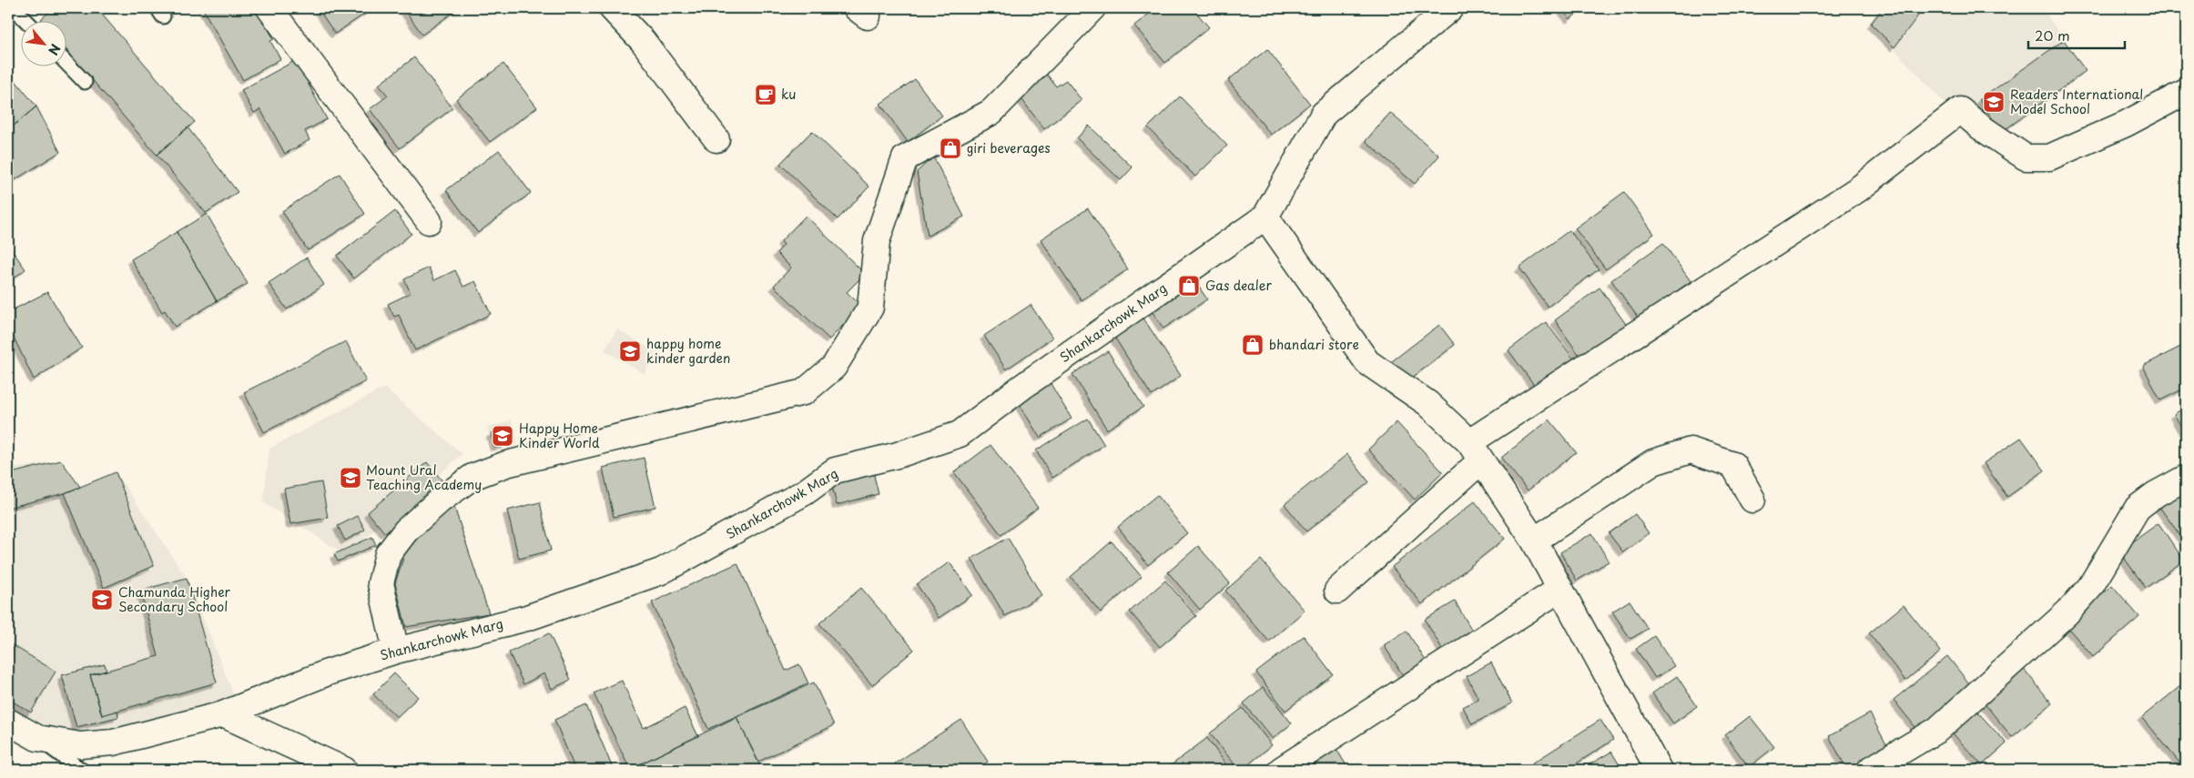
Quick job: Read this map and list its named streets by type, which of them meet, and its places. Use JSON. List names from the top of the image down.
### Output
{
  "streets": {
    "street": ["Shankarchowk Marg"]
  },
  "places": {
    "cafe": ["ku"],
    "school or university": [
      "Readers International Model School",
      "happy home kinder garden",
      "Happy Home Kinder World",
      "Mount Ural Teaching Academy",
      "Chamunda Higher Secondary School"
    ],
    "shop": ["giri beverages", "Gas dealer", "bhandari store"]
  },
  "scale_bar": "20 m",
  "north": "bottom right"
}
